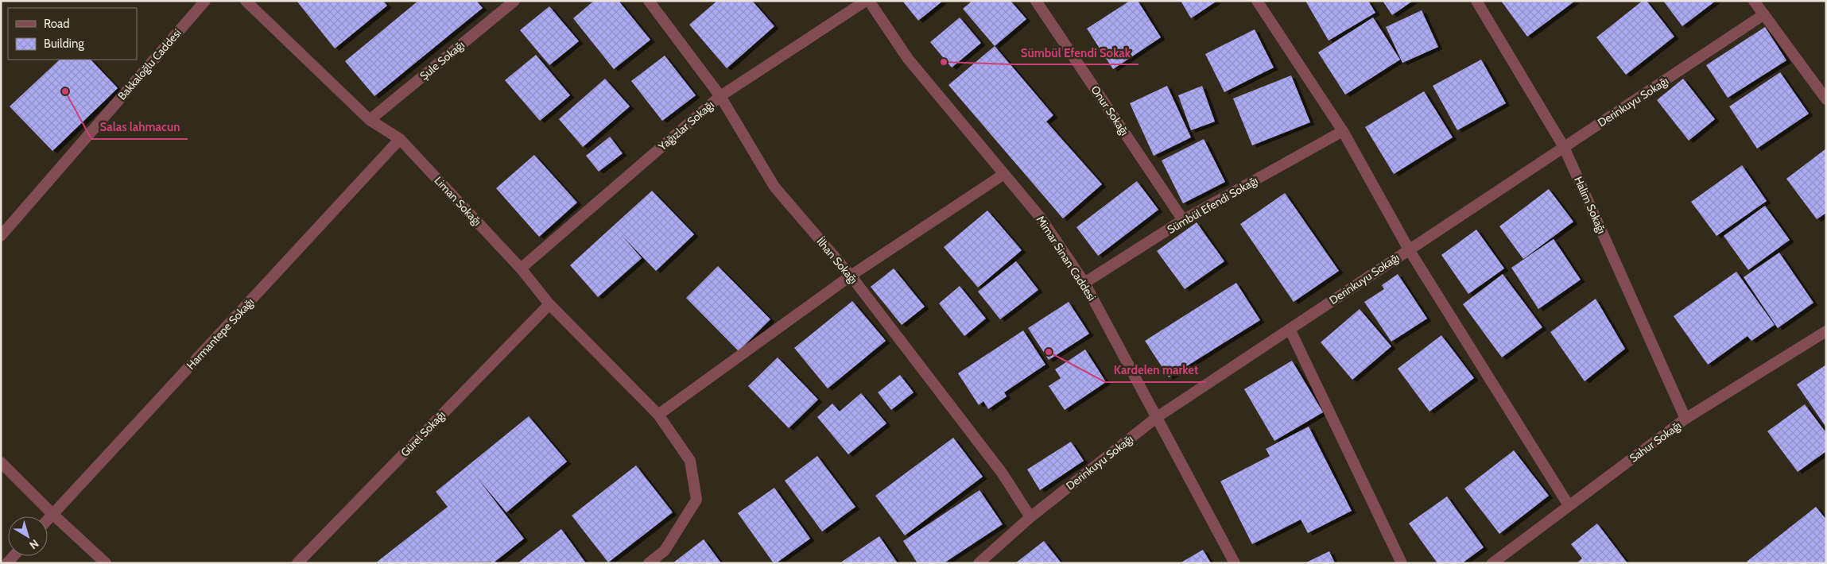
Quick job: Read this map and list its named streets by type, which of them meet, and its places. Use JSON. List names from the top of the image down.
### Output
{
  "streets": {
    "street": [
      "Şule Sokağı",
      "Bakkaloğlu Caddesi",
      "Derinkuyu Sokağı",
      "Onur Sokağı",
      "Yağızlar Sokağı",
      "Liman Sokağı",
      "Sümbül Efendi Sokağı",
      "Halim Sokağı",
      "Mimar Sinan Caddesi",
      "İlhan Sokağı",
      "Harmantepe Sokağı",
      "Gürel Sokağı",
      "Sahur Sokağı"
    ]
  },
  "crossings": [
    ["Şule Sokağı", "Liman Sokağı"],
    ["Derinkuyu Sokağı", "Halim Sokağı"],
    ["Derinkuyu Sokağı", "Mimar Sinan Caddesi"],
    ["Derinkuyu Sokağı", "İlhan Sokağı"],
    ["Onur Sokağı", "Sümbül Efendi Sokağı"],
    ["Yağızlar Sokağı", "Liman Sokağı"],
    ["Yağızlar Sokağı", "İlhan Sokağı"],
    ["Liman Sokağı", "Harmantepe Sokağı"],
    ["Liman Sokağı", "Gürel Sokağı"],
    ["Sümbül Efendi Sokağı", "Mimar Sinan Caddesi"],
    ["Halim Sokağı", "Sahur Sokağı"]
  ],
  "places": ["Sümbül Efendi Sokak", "Salas lahmacun", "Kardelen market"],
  "legend": ["Road", "Building"],
  "north": "bottom right"
}
